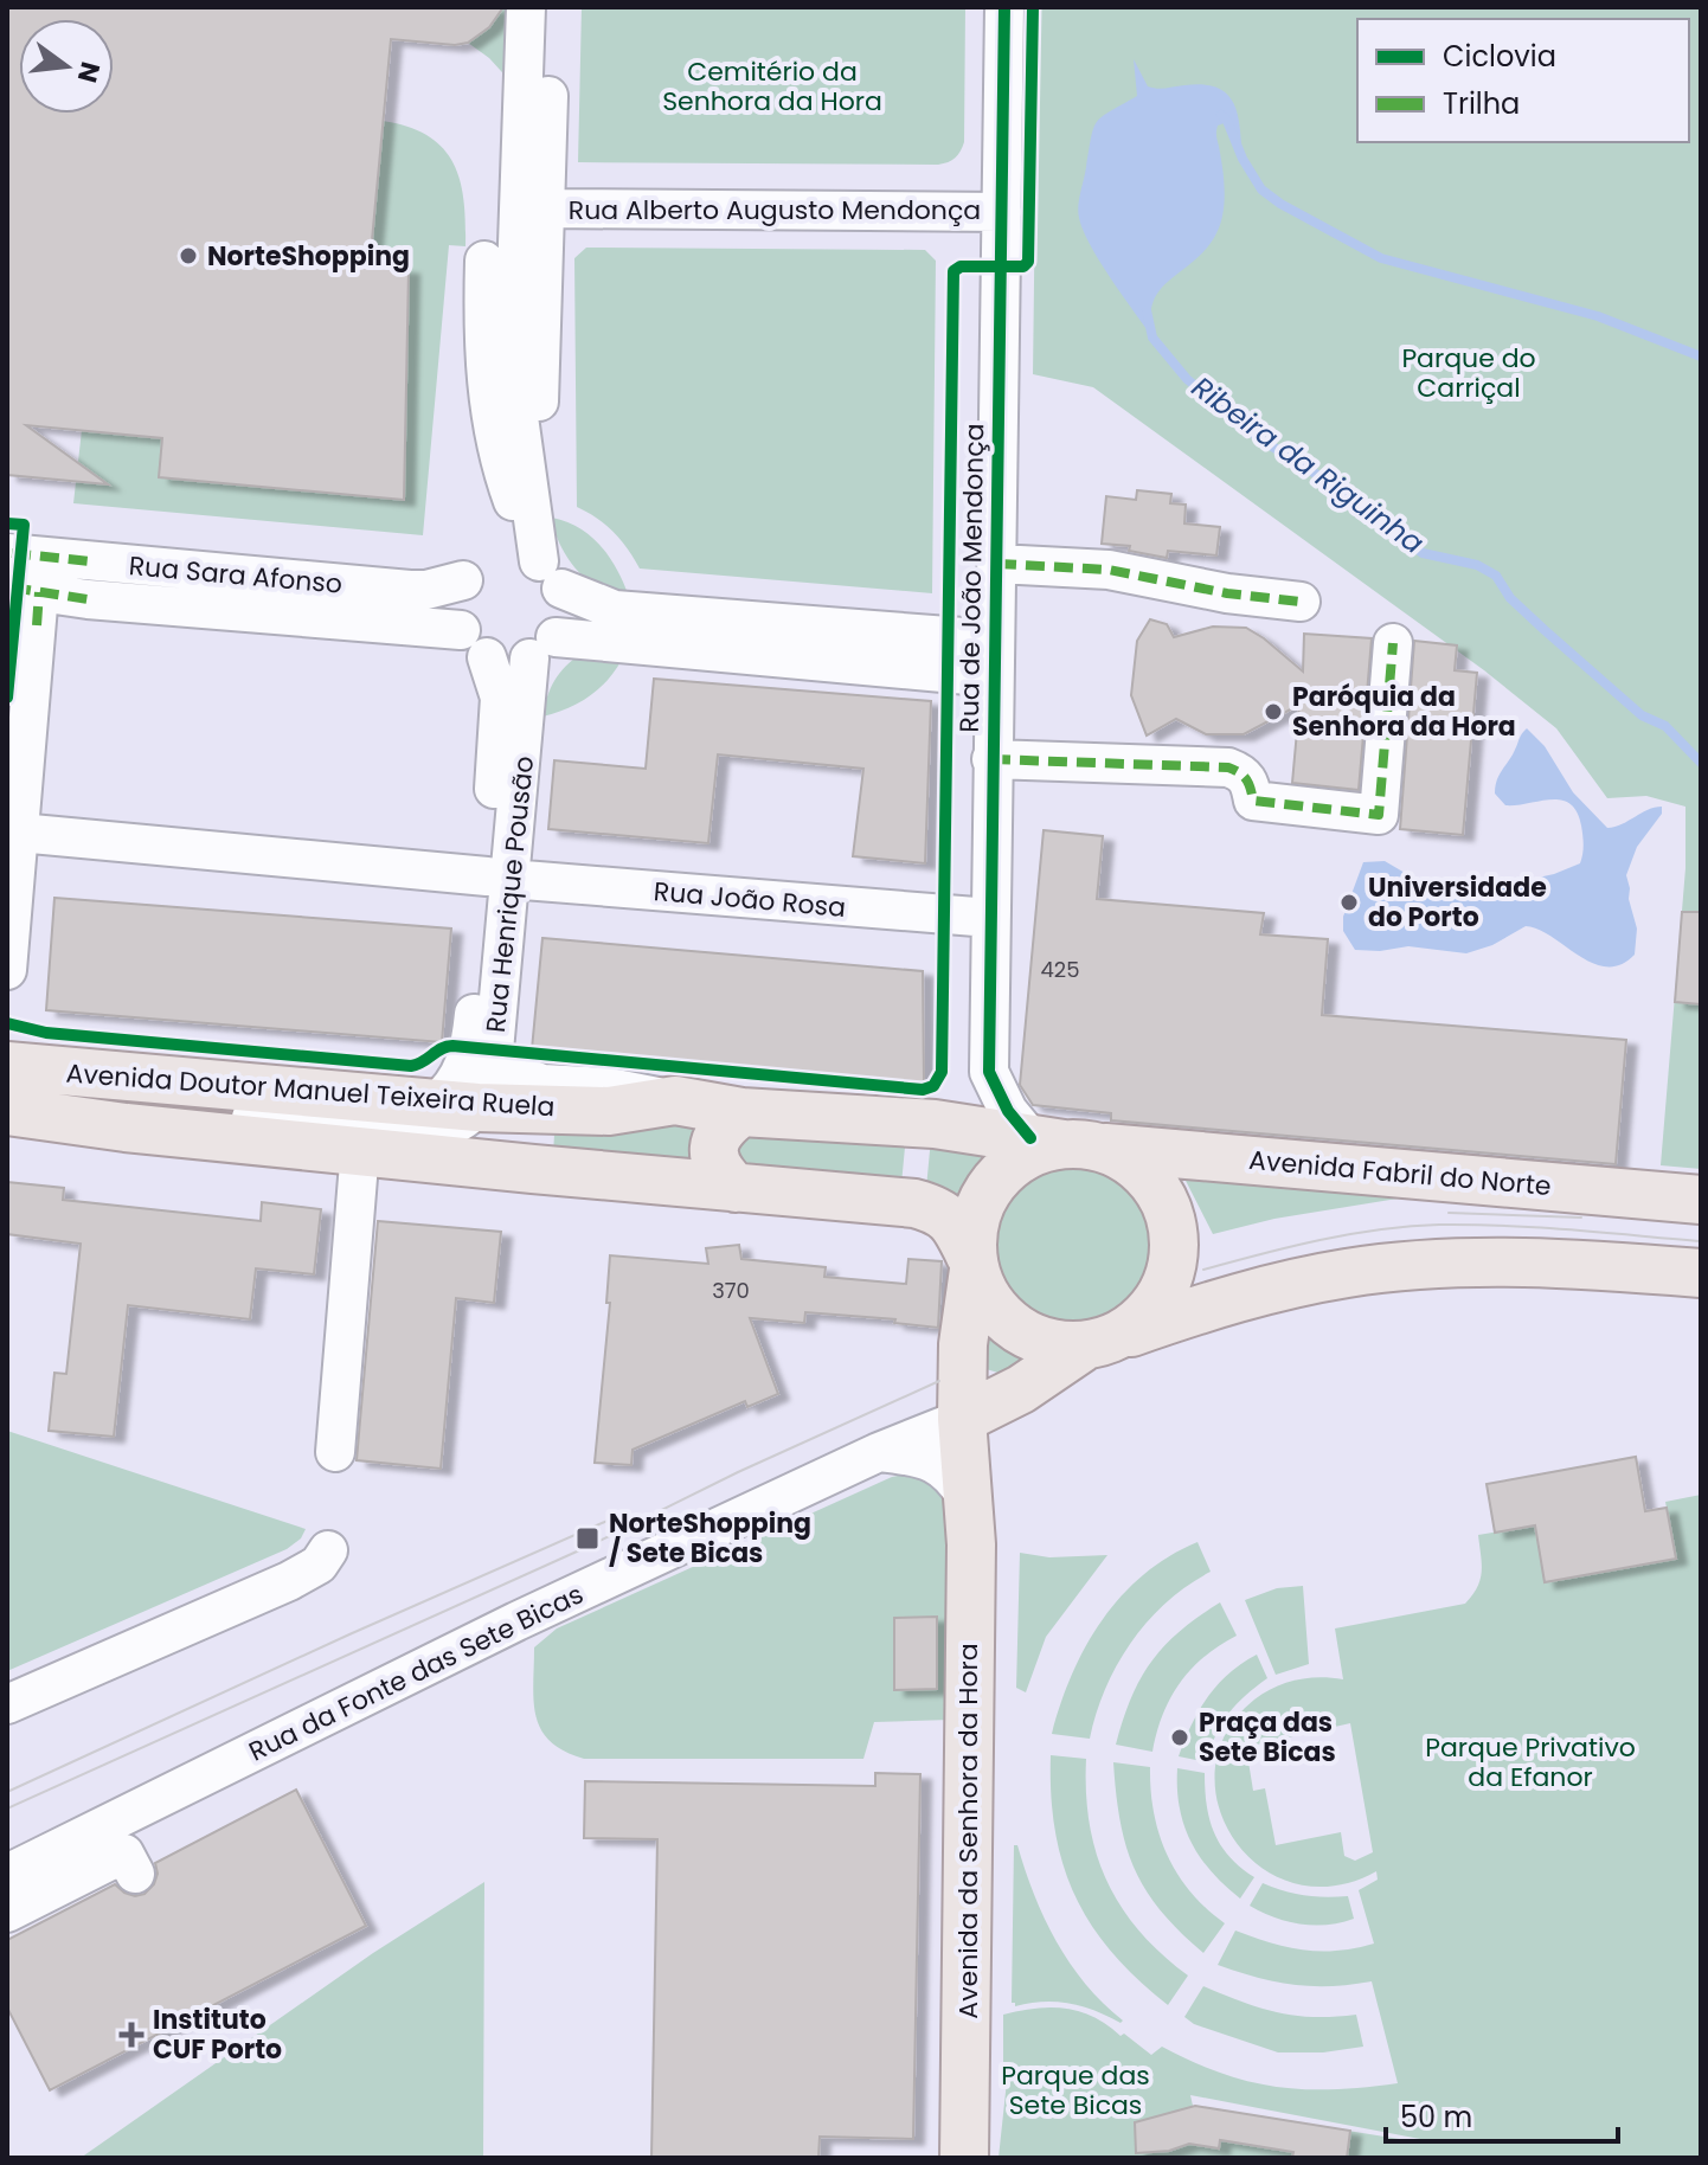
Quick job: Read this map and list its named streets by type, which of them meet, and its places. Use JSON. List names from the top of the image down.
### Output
{
  "streets": {
    "main road": [
      "Avenida Doutor Manuel Teixeira Ruela",
      "Avenida Fabril do Norte",
      "Rua da Fonte das Sete Bicas",
      "Avenida da Senhora da Hora"
    ],
    "street": [
      "Rua Alberto Augusto Mendonça",
      "Rua Sara Afonso",
      "Rua de João Mendonça",
      "Rua Henrique Pousão",
      "Rua João Rosa"
    ]
  },
  "crossings": [
    ["Rua Alberto Augusto Mendonça", "Rua de João Mendonça"],
    ["Rua Sara Afonso", "Rua Henrique Pousão"],
    ["Rua de João Mendonça", "Rua João Rosa"],
    ["Rua de João Mendonça", "Avenida Doutor Manuel Teixeira Ruela"],
    ["Rua de João Mendonça", "Avenida Fabril do Norte"],
    ["Rua de João Mendonça", "Rua da Fonte das Sete Bicas"],
    ["Rua de João Mendonça", "Avenida da Senhora da Hora"],
    ["Rua Henrique Pousão", "Rua João Rosa"],
    ["Rua Henrique Pousão", "Avenida Doutor Manuel Teixeira Ruela"],
    ["Avenida Doutor Manuel Teixeira Ruela", "Avenida Fabril do Norte"],
    ["Avenida Doutor Manuel Teixeira Ruela", "Rua da Fonte das Sete Bicas"],
    ["Avenida Doutor Manuel Teixeira Ruela", "Avenida da Senhora da Hora"],
    ["Avenida Fabril do Norte", "Rua da Fonte das Sete Bicas"],
    ["Avenida Fabril do Norte", "Avenida da Senhora da Hora"],
    ["Rua da Fonte das Sete Bicas", "Avenida da Senhora da Hora"]
  ],
  "water": ["Ribeira da Riguinha"],
  "parks": [
    "Cemitério da Senhora da Hora",
    "Parque do Carriçal",
    "Parque Privativo da Efanor",
    "Parque das Sete Bicas"
  ],
  "places": {
    "other": [
      "NorteShopping",
      "Paróquia da Senhora da Hora",
      "Universidade do Porto",
      "Praça das Sete Bicas"
    ],
    "transit": ["NorteShopping / Sete Bicas"],
    "health": ["Instituto CUF Porto"]
  },
  "house_numbers": ["425", "370"],
  "legend": ["Ciclovia", "Trilha"],
  "scale_bar": "50 m",
  "north": "right"
}
